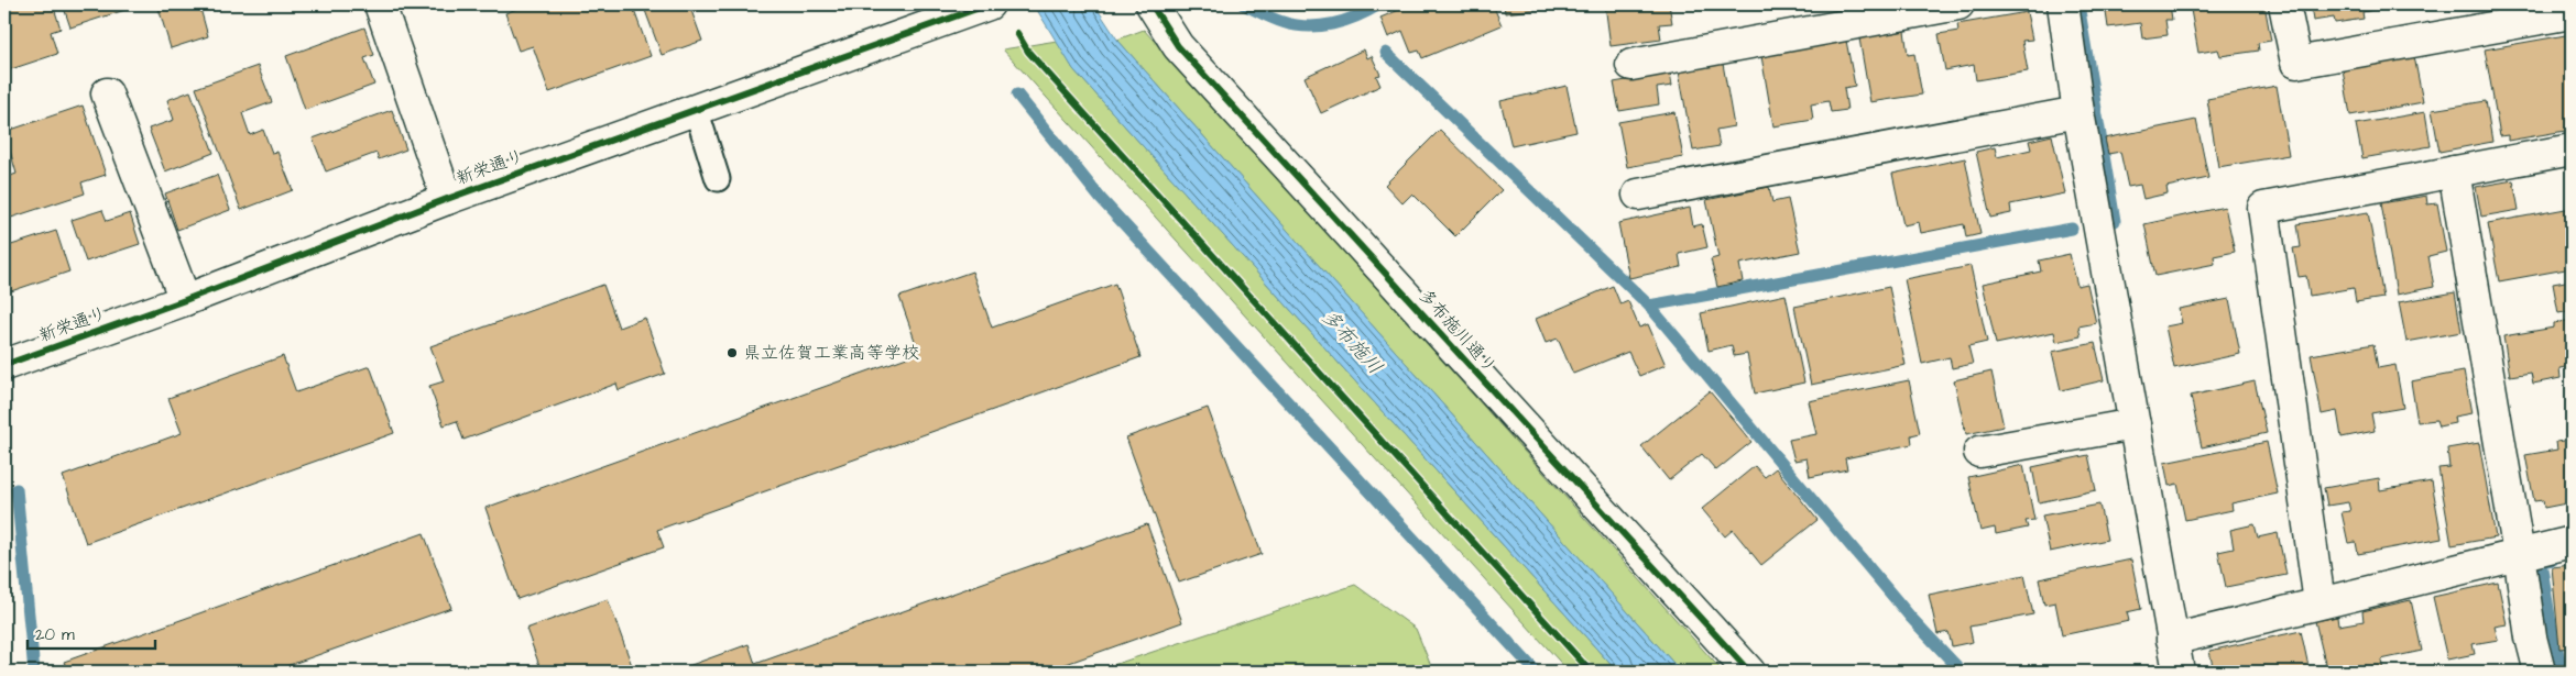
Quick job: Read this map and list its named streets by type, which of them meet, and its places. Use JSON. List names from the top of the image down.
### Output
{
  "streets": {
    "street": ["新栄通り", "多布施川通り"]
  },
  "water": ["多布施川"],
  "places": ["県立佐賀工業高等学校"],
  "scale_bar": "20 m"
}
